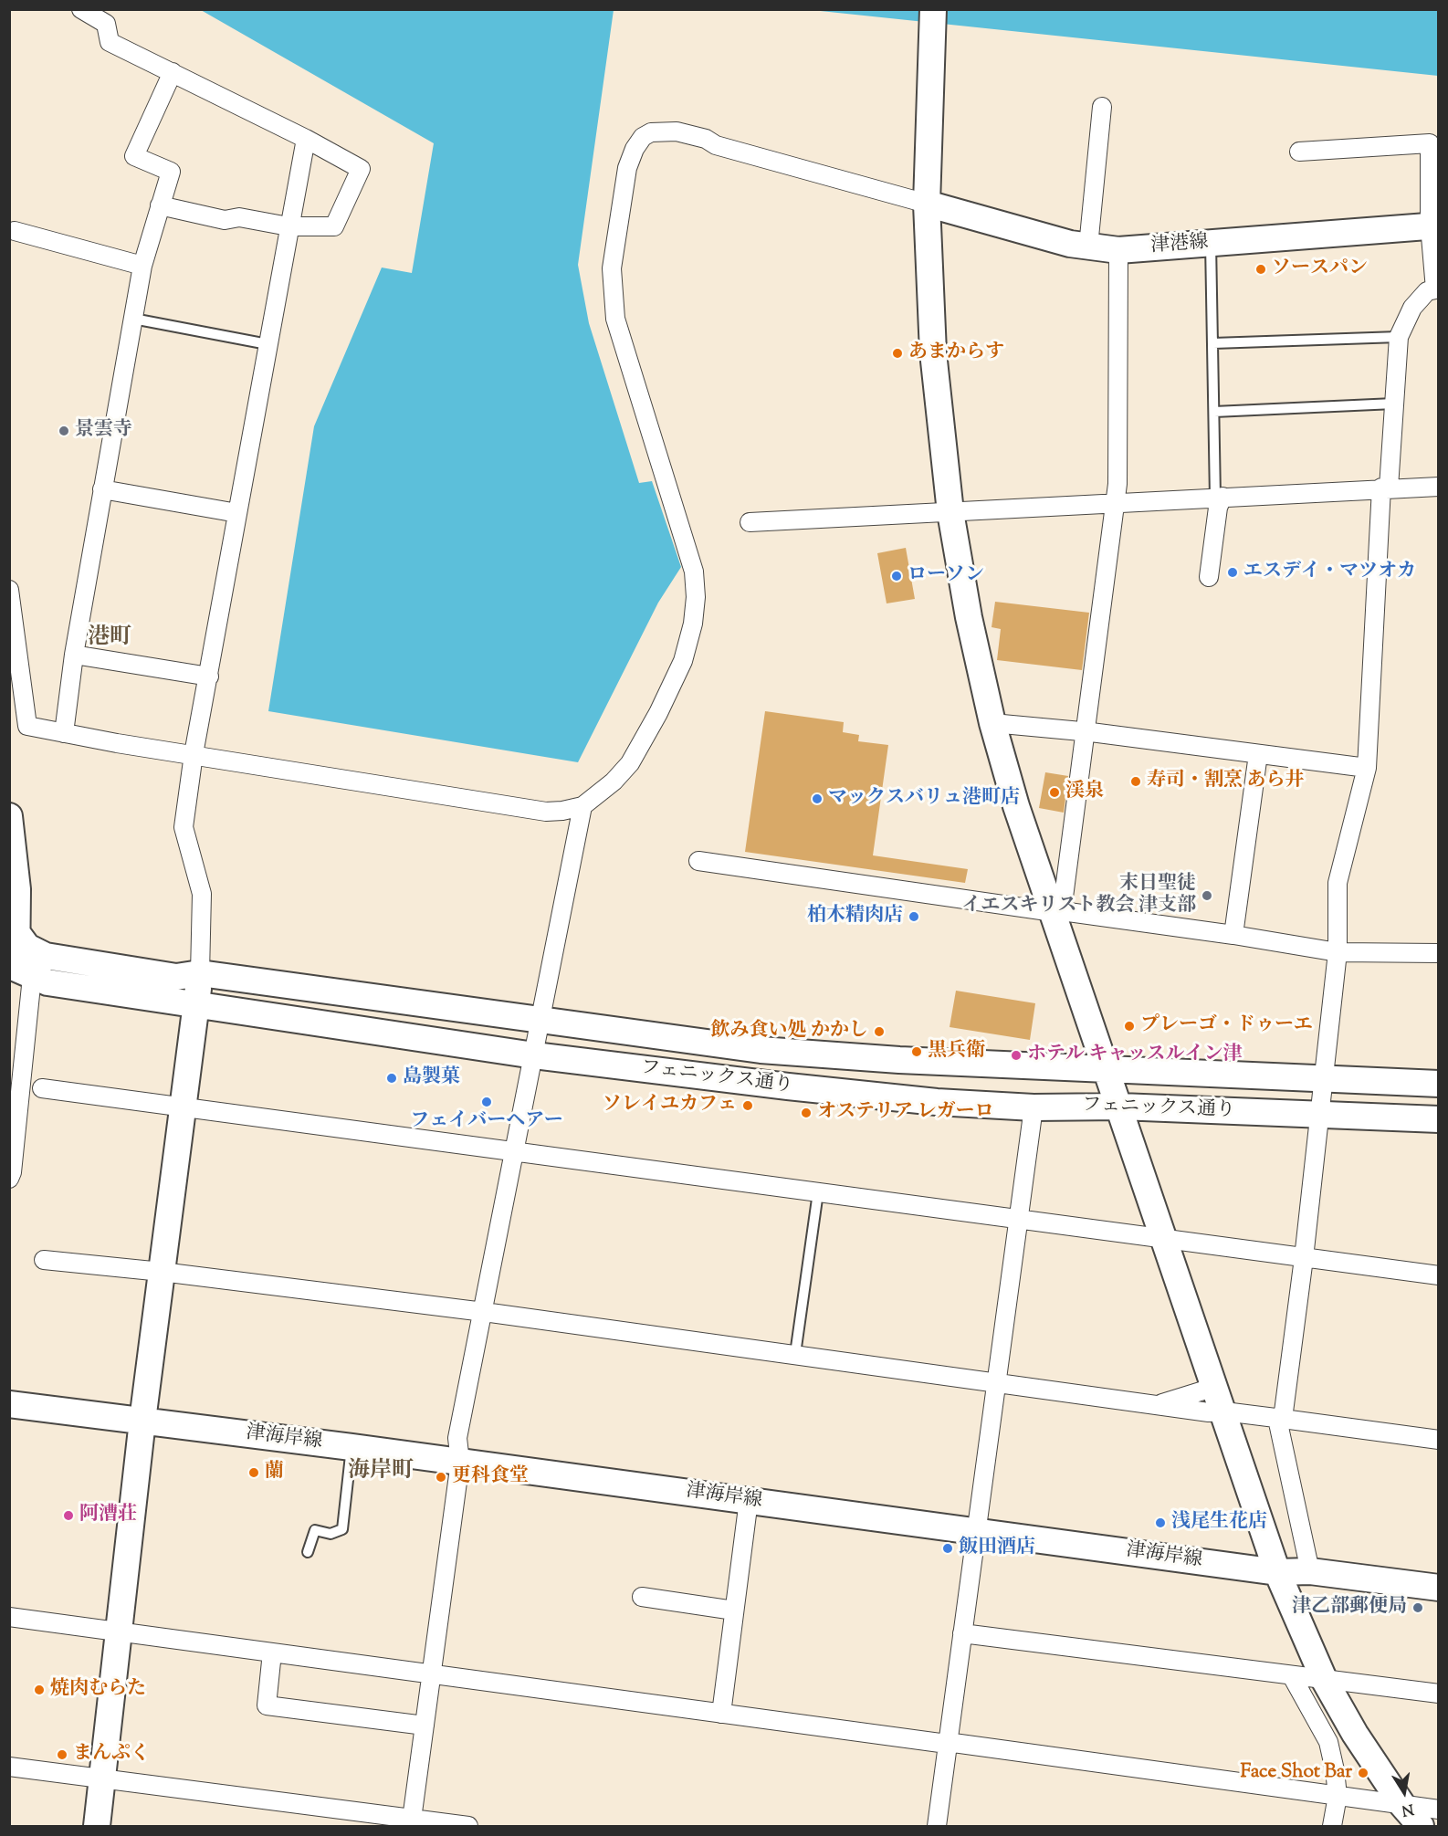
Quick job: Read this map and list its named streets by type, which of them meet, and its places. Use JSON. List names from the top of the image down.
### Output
{
  "streets": {
    "street": ["津港線", "フェニックス通り", "津海岸線"]
  },
  "districts": ["港町", "海岸町"],
  "places": [
    "ソースパン",
    "あまからす",
    "景雲寺",
    "エスデイ・マツオカ",
    "ローソン",
    "寿司・割烹 あら井",
    "渓泉",
    "マックスバリュ港町店",
    "末日聖徒 イエスキリスト教会 津支部",
    "柏木精肉店",
    "プレーゴ・ドゥーエ",
    "飲み食い処 かかし",
    "黒兵衛",
    "ホテル キャッスルイン津",
    "島製菓",
    "フェイバーヘアー",
    "ソレイユカフェ",
    "オステリア レガーロ",
    "蘭",
    "更科食堂",
    "阿漕荘",
    "浅尾生花店",
    "飯田酒店",
    "津乙部郵便局",
    "焼肉むらた",
    "まんぷく",
    "Face Shot Bar"
  ],
  "north": "bottom"
}
